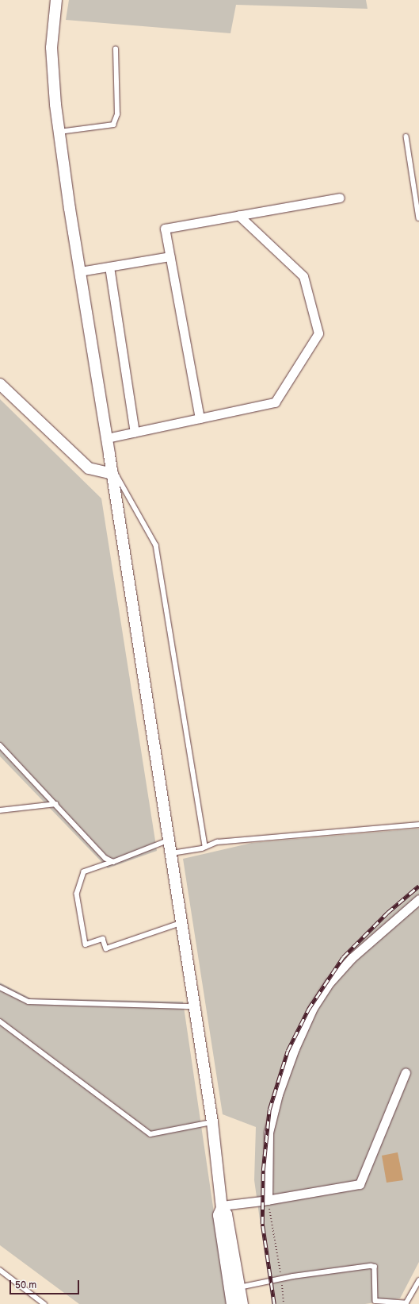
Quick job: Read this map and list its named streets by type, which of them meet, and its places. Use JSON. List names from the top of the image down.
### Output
{
  "scale_bar": "50 m"
}
